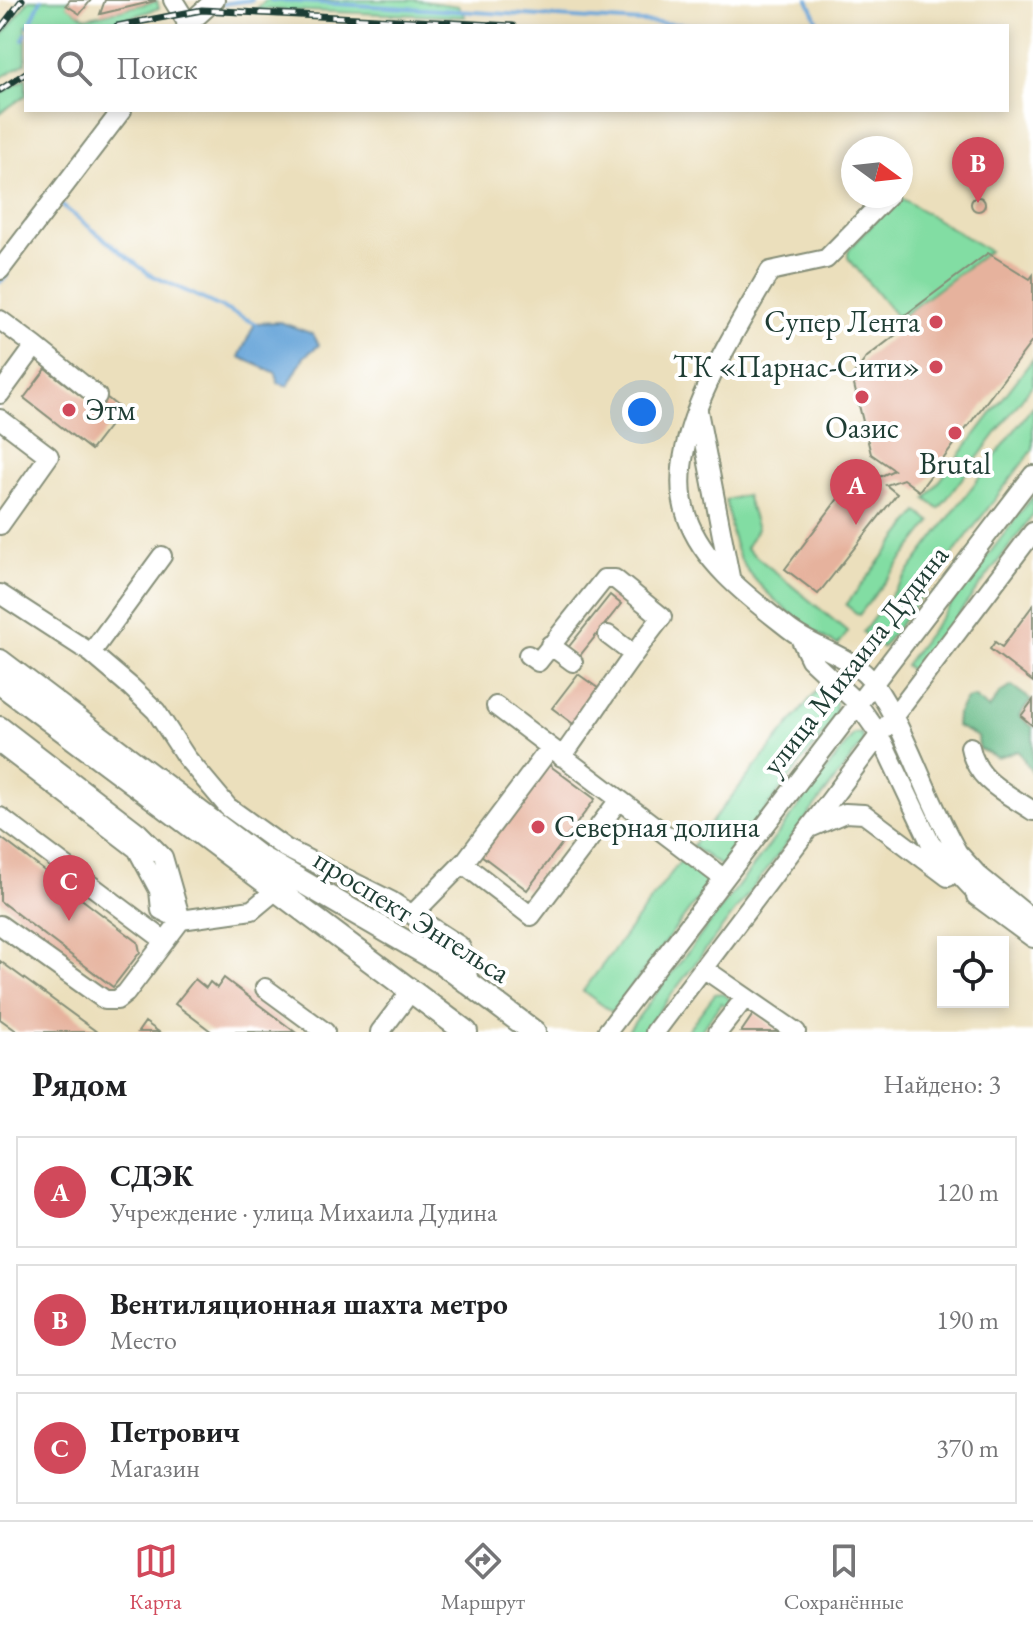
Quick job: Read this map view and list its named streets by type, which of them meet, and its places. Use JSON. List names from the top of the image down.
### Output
{
  "streets": {
    "main road": ["проспект Энгельса"],
    "street": ["улица Михаила Дудина"]
  },
  "places": [
    "Супер Лента",
    "ТК «Парнас-Сити»",
    "Оазис",
    "Этм",
    "Brutal",
    "Северная долина"
  ],
  "north": "right",
  "page": {
    "search": "Поиск",
    "pins": ["B", "A", "C"],
    "heading": ["Рядом", "Найдено: 3"],
    "list": [
      {
        "mark": "A",
        "name": "СДЭК",
        "note": "Учреждение · улица Михаила Дудина",
        "value": "120 m"
      },
      {
        "mark": "B",
        "name": "Вентиляционная шахта метро",
        "note": "Место",
        "value": "190 m"
      },
      {
        "mark": "C",
        "name": "Петрович",
        "note": "Магазин",
        "value": "370 m"
      }
    ],
    "nav": ["Карта", "Маршрут", "Сохранённые"]
  }
}
